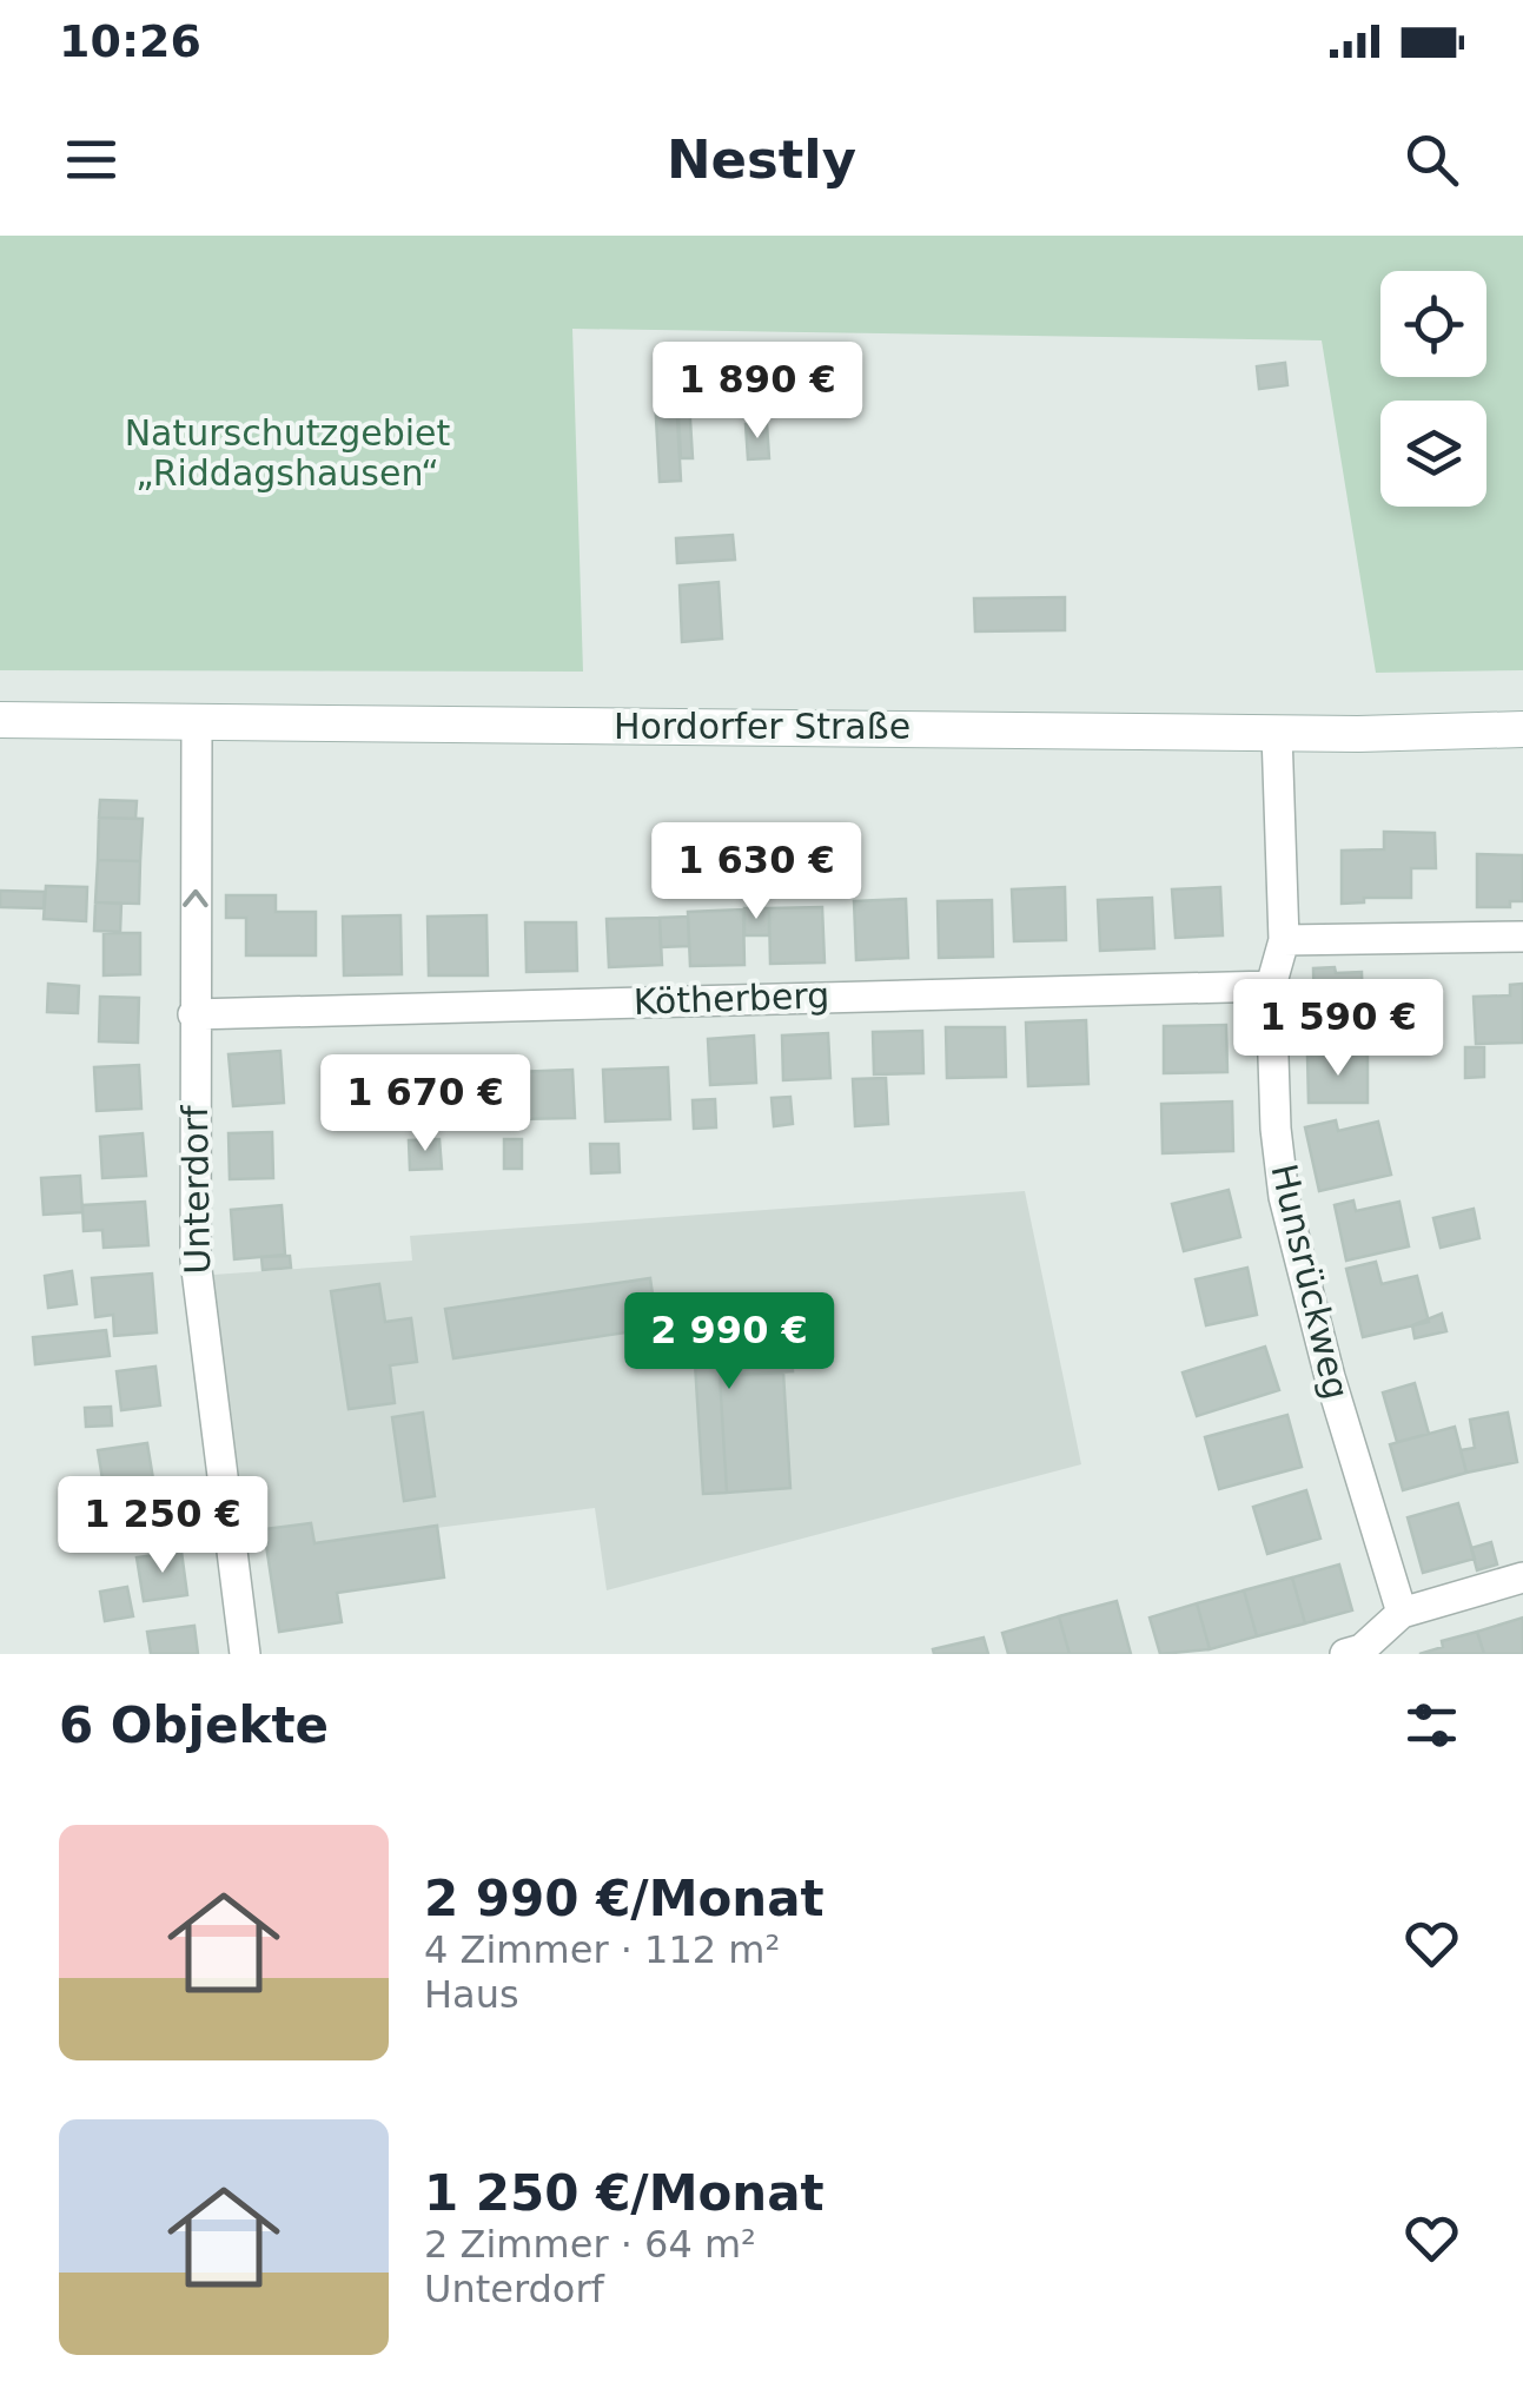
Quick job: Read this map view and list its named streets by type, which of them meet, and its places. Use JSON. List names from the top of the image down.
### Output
{
  "streets": {
    "main road": ["Hordorfer Straße"],
    "street": ["Kötherberg", "Unterdorf", "Hunsrückweg"]
  },
  "crossings": [
    ["Hordorfer Straße", "Unterdorf"],
    ["Hordorfer Straße", "Hunsrückweg"],
    ["Kötherberg", "Unterdorf"],
    ["Kötherberg", "Hunsrückweg"]
  ],
  "parks": ["Naturschutzgebiet „Riddagshausen“"],
  "page": {
    "status": "10:26",
    "header": "Nestly",
    "price": [
      "1 890 €",
      "1 630 €",
      "1 590 €",
      "1 670 €",
      "2 990 €",
      "1 250 €"
    ],
    "heading": "6 Objekte",
    "list": [
      {
        "name": "2 990 €/Monat",
        "note": "4 Zimmer · 112 m² · Haus"
      },
      {
        "name": "1 250 €/Monat",
        "note": "2 Zimmer · 64 m² · Unterdorf"
      }
    ]
  }
}
